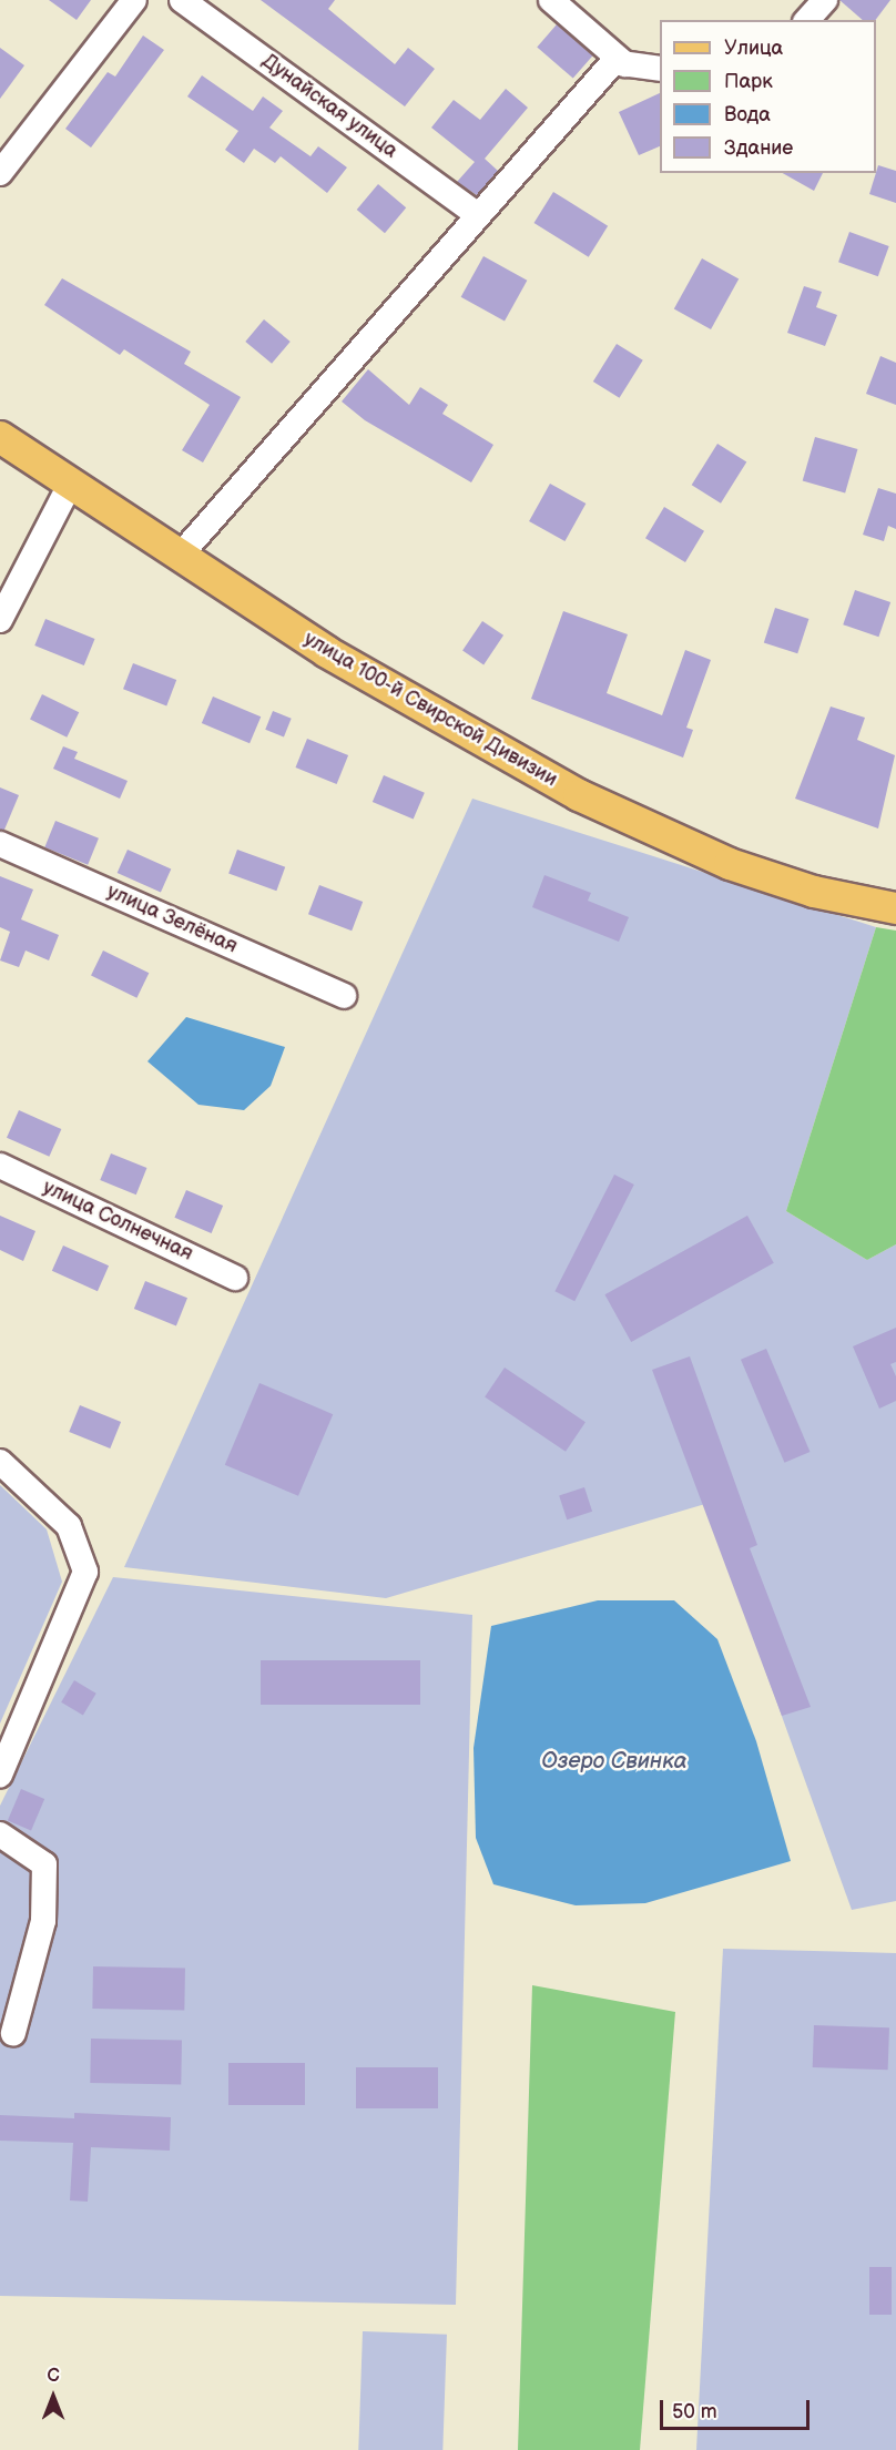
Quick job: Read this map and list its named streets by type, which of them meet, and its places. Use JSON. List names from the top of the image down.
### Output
{
  "streets": {
    "main road": ["улица 100-й Свирской Дивизии"],
    "street": ["Дунайская улица", "улица Зелёная", "улица Солнечная"]
  },
  "water": ["Озеро Свинка"],
  "legend": [
    "Улица",
    "Парк",
    "Вода",
    "Здание"
  ],
  "scale_bar": "50 m",
  "north": "top"
}
